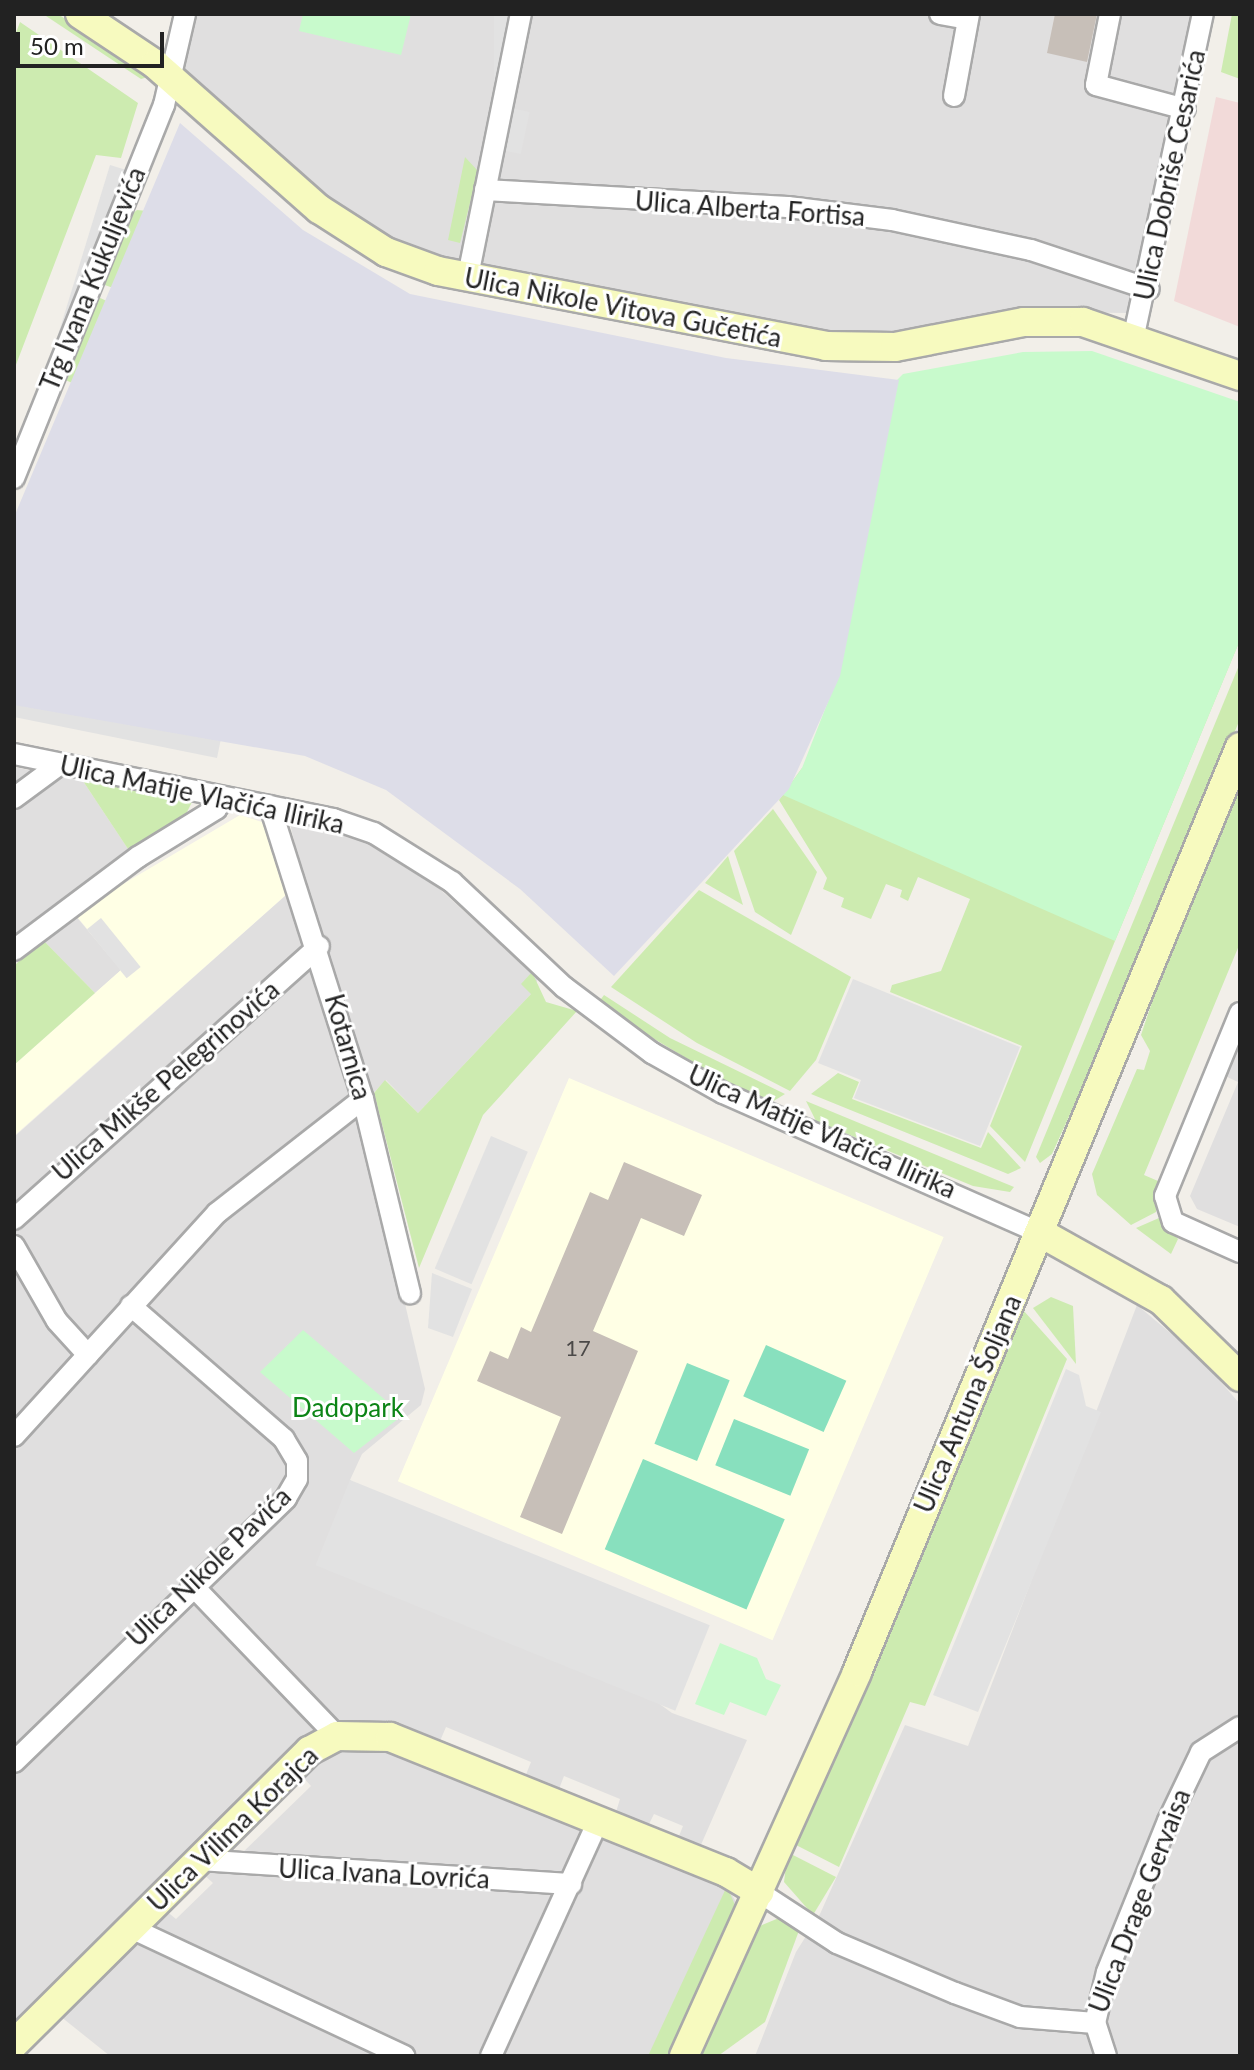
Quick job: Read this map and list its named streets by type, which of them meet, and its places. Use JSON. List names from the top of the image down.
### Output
{
  "streets": {
    "street": [
      "Ulica Dobriše Cesarića",
      "Ulica Alberta Fortisa",
      "Trg Ivana Kukuljevića",
      "Ulica Nikole Vitova Gučetića",
      "Ulica Matije Vlačića Ilirika",
      "Kotarnica",
      "Ulica Mikše Pelegrinovića",
      "Ulica Antuna Šoljana",
      "Ulica Nikole Pavića",
      "Ulica Vilima Korajca",
      "Ulica Ivana Lovrića",
      "Ulica Drage Gervaisa"
    ]
  },
  "crossings": [
    ["Ulica Dobriše Cesarića", "Ulica Alberta Fortisa"],
    ["Ulica Dobriše Cesarića", "Ulica Nikole Vitova Gučetića"],
    ["Trg Ivana Kukuljevića", "Ulica Nikole Vitova Gučetića"],
    ["Ulica Matije Vlačića Ilirika", "Kotarnica"],
    ["Ulica Matije Vlačića Ilirika", "Ulica Antuna Šoljana"],
    ["Kotarnica", "Ulica Mikše Pelegrinovića"],
    ["Ulica Antuna Šoljana", "Ulica Vilima Korajca"],
    ["Ulica Antuna Šoljana", "Ulica Drage Gervaisa"],
    ["Ulica Vilima Korajca", "Ulica Ivana Lovrića"],
    ["Ulica Vilima Korajca", "Ulica Drage Gervaisa"]
  ],
  "parks": ["Dadopark"],
  "house_numbers": ["17"],
  "scale_bar": "50 m"
}
